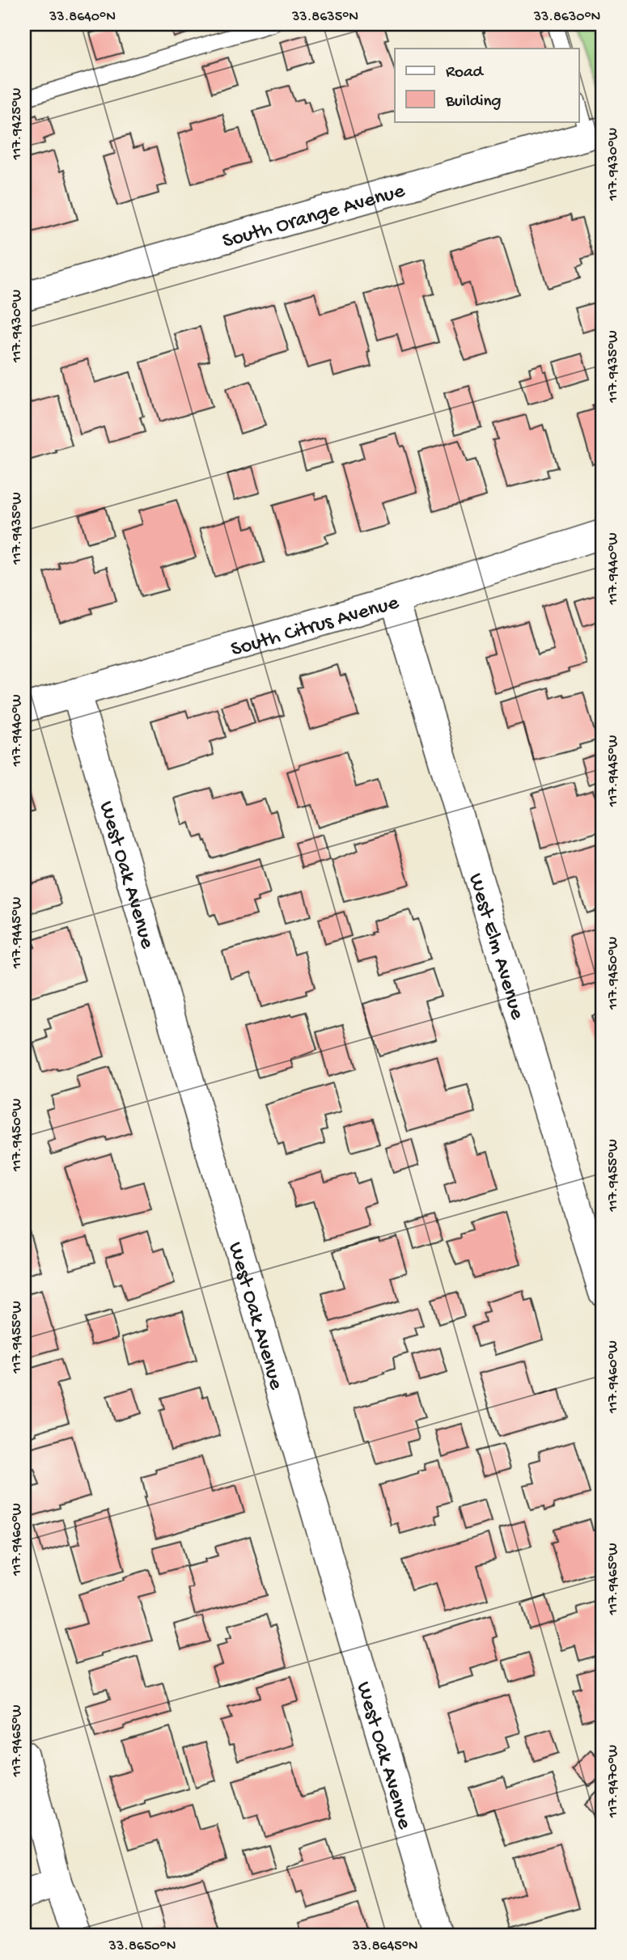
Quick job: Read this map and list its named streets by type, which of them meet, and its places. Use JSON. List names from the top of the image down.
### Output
{
  "streets": {
    "street": [
      "South Orange Avenue",
      "South Citrus Avenue",
      "West Oak Avenue",
      "West Elm Avenue"
    ]
  },
  "crossings": [
    ["South Citrus Avenue", "West Oak Avenue"],
    ["South Citrus Avenue", "West Elm Avenue"]
  ],
  "legend": ["Road", "Building"],
  "coordinates": [
    "33.8640°N",
    "33.8635°N",
    "33.8630°N",
    "117.9425°W",
    "117.9430°W",
    "117.9435°W",
    "117.9440°W",
    "117.9445°W",
    "117.9450°W",
    "117.9455°W",
    "117.9460°W",
    "117.9465°W",
    "117.9470°W",
    "33.8650°N",
    "33.8645°N"
  ]
}
